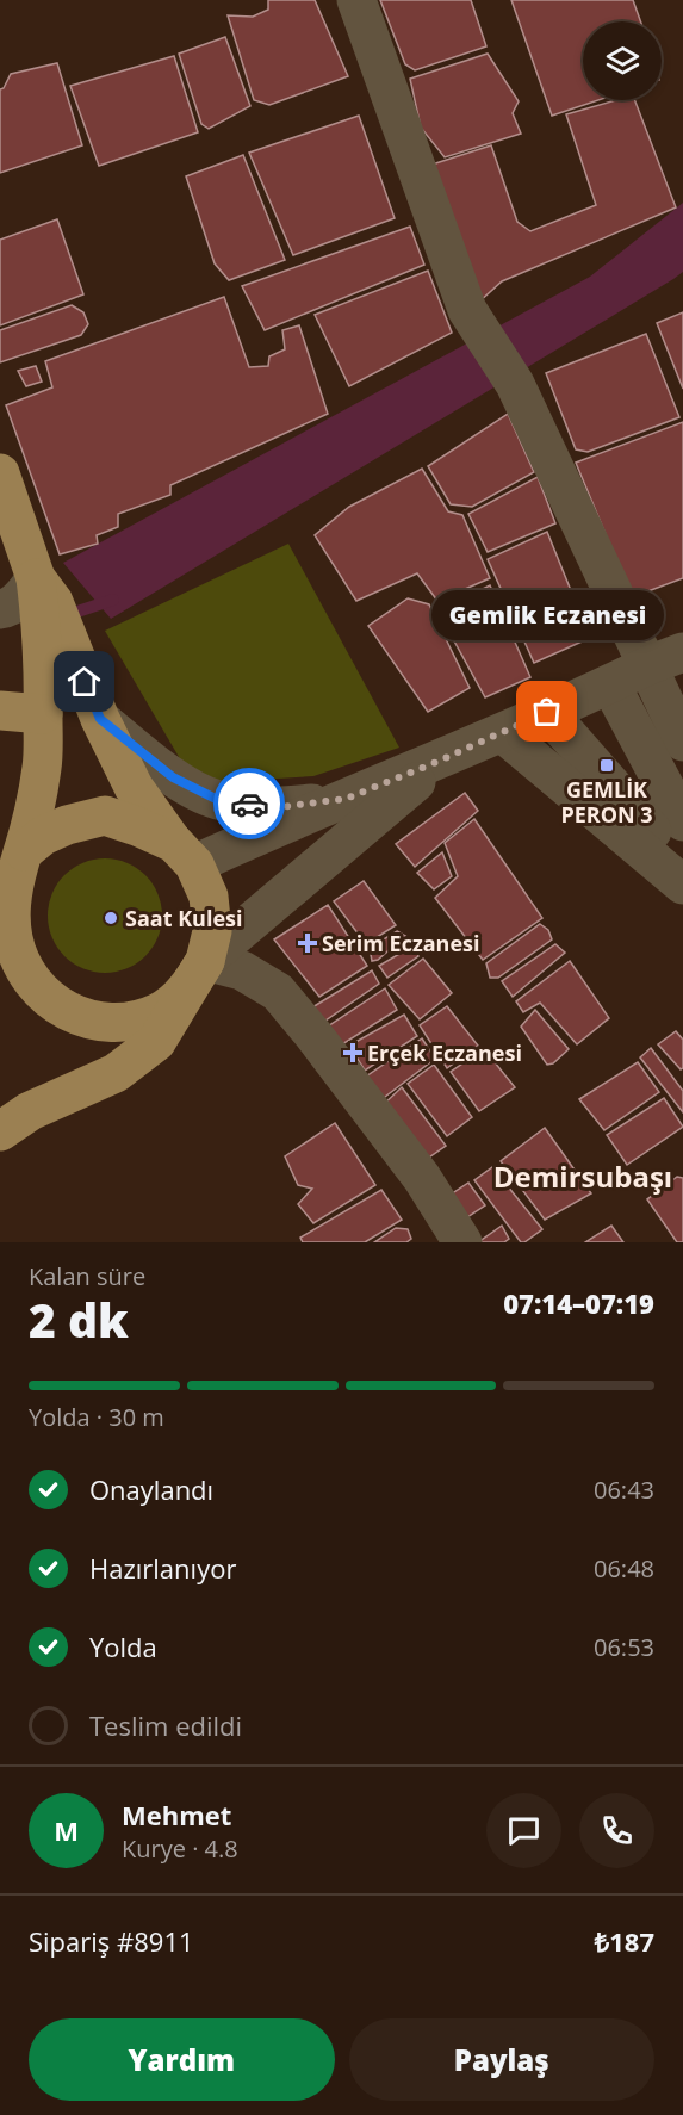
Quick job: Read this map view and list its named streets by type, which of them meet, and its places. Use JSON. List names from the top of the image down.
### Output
{
  "districts": ["Demirsubaşı"],
  "places": {
    "other": ["Gemlik Eczanesi", "Saat Kulesi"],
    "transit": ["GEMLİK PERON 3"],
    "health": ["Serim Eczanesi", "Erçek Eczanesi"]
  },
  "page": {
    "bubble": "Gemlik Eczanesi",
    "heading": ["2 dk", "Kalan süre", "07:14–07:19"],
    "panel": [
      "Mehmet",
      "Kurye · 4.8",
      "Sipariş #8911",
      "₺187"
    ],
    "bar": "Yolda · 30 m",
    "list": [
      ["Onaylandı", "06:43"],
      ["Hazırlanıyor", "06:48"],
      ["Yolda", "06:53"],
      "Teslim edildi"
    ],
    "round": "M",
    "buttons": ["Yardım", "Paylaş"]
  }
}
